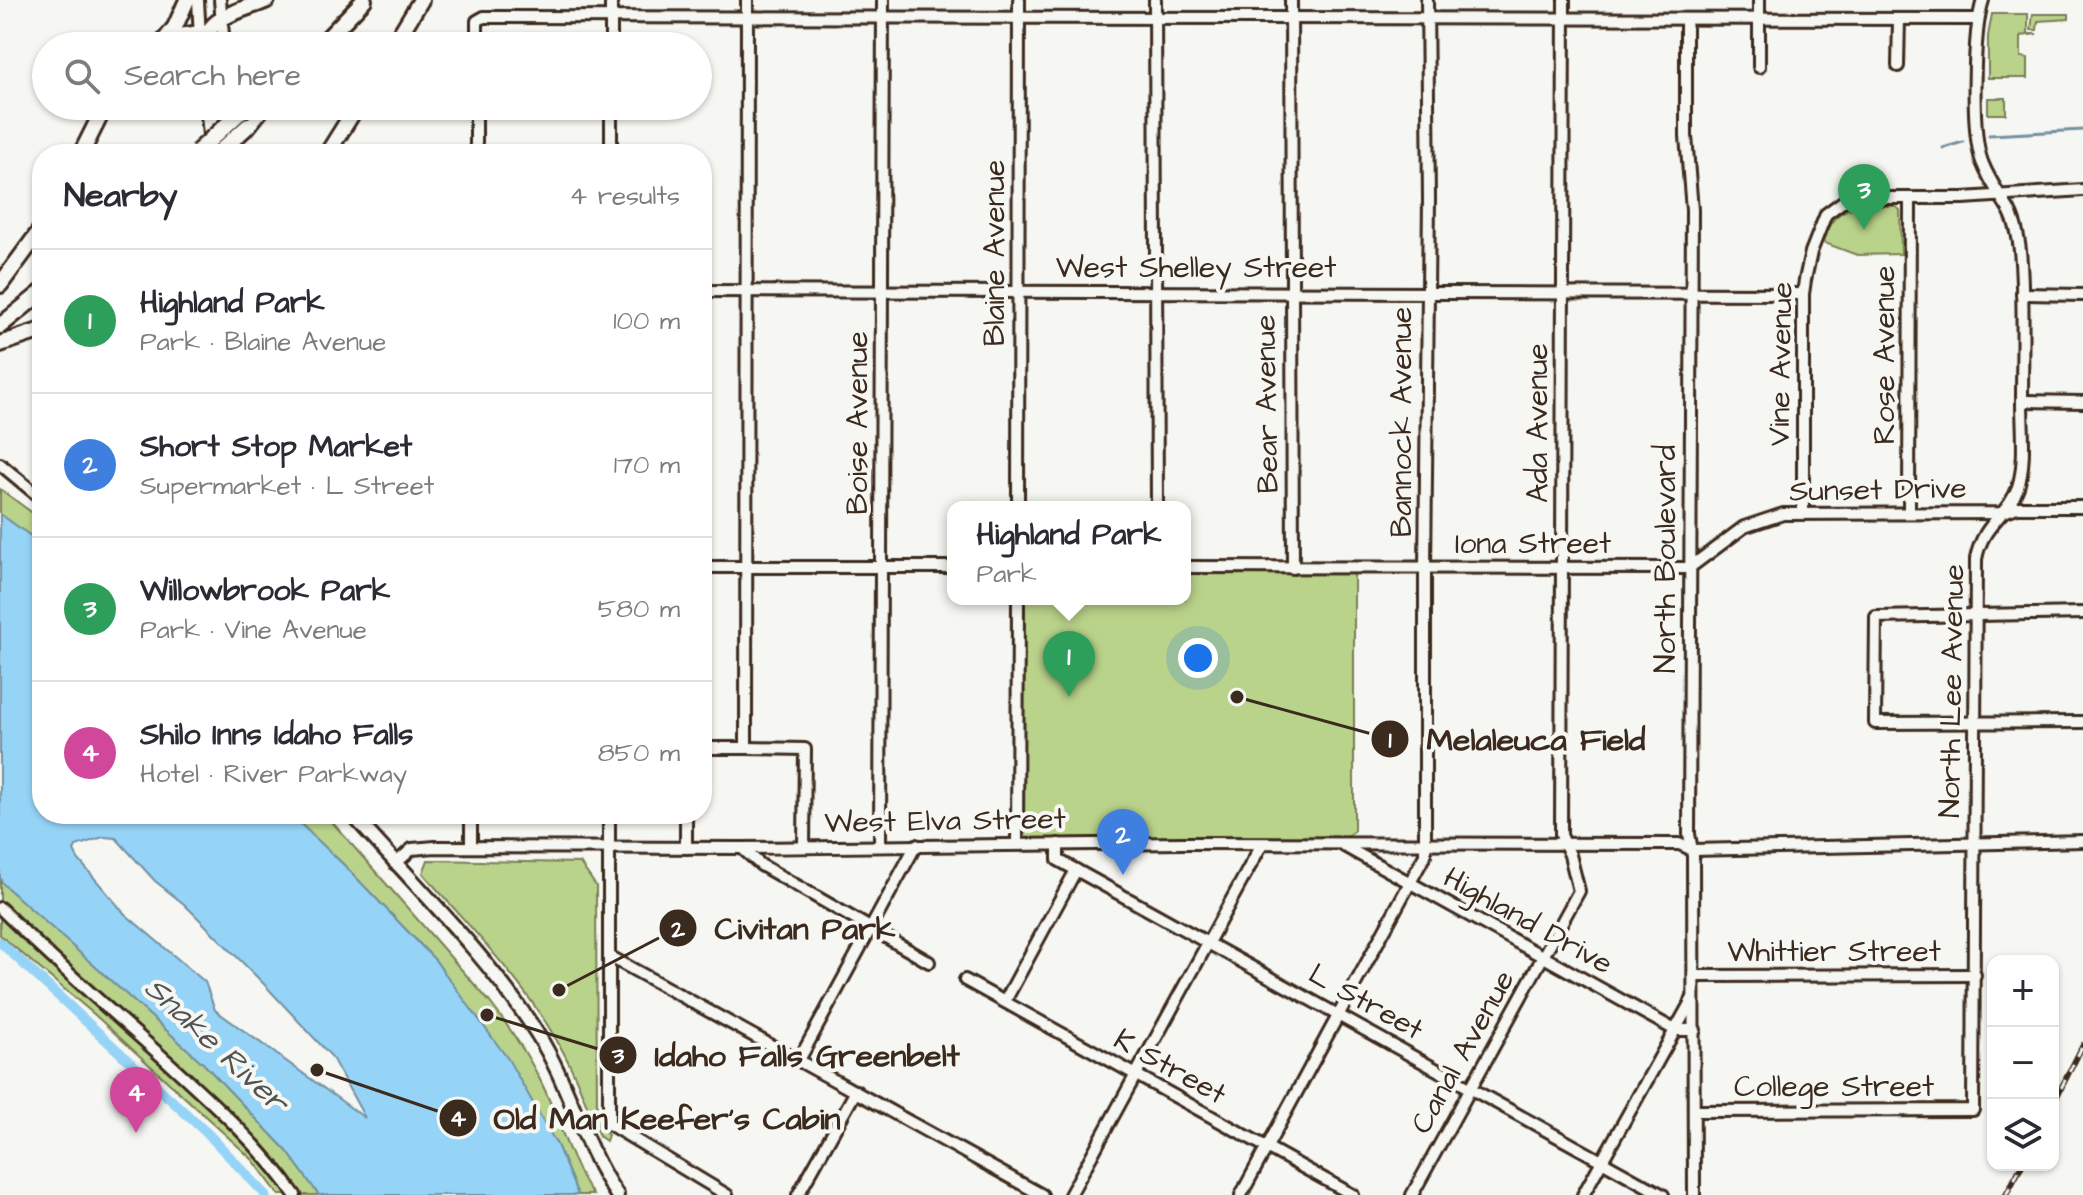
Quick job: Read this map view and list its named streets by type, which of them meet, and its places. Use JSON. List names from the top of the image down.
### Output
{
  "streets": {
    "street": [
      "Blaine Avenue",
      "West Shelley Street",
      "Rose Avenue",
      "Vine Avenue",
      "Bear Avenue",
      "Bannock Avenue",
      "Boise Avenue",
      "Ada Avenue",
      "Sunset Drive",
      "Iona Street",
      "North Boulevard",
      "North Lee Avenue",
      "West Elva Street",
      "Highland Drive",
      "Whittier Street",
      "L Street",
      "Canal Avenue",
      "K Street",
      "College Street"
    ]
  },
  "crossings": [
    ["Blaine Avenue", "West Shelley Street"],
    ["West Shelley Street", "Vine Avenue"],
    ["West Shelley Street", "Bear Avenue"],
    ["West Shelley Street", "Bannock Avenue"],
    ["West Shelley Street", "Boise Avenue"],
    ["West Shelley Street", "Ada Avenue"],
    ["West Shelley Street", "North Boulevard"],
    ["Rose Avenue", "Vine Avenue"],
    ["Rose Avenue", "Sunset Drive"],
    ["Vine Avenue", "Sunset Drive"],
    ["Vine Avenue", "North Lee Avenue"],
    ["Bear Avenue", "Iona Street"],
    ["Bannock Avenue", "Iona Street"],
    ["Bannock Avenue", "West Elva Street"],
    ["Bannock Avenue", "Highland Drive"],
    ["Bannock Avenue", "L Street"],
    ["Bannock Avenue", "K Street"],
    ["Boise Avenue", "West Elva Street"],
    ["Ada Avenue", "Iona Street"],
    ["Ada Avenue", "West Elva Street"],
    ["Ada Avenue", "Canal Avenue"],
    ["Sunset Drive", "Iona Street"],
    ["Sunset Drive", "North Boulevard"],
    ["Sunset Drive", "North Lee Avenue"],
    ["Iona Street", "North Boulevard"],
    ["North Boulevard", "West Elva Street"],
    ["North Boulevard", "Highland Drive"],
    ["North Boulevard", "Whittier Street"],
    ["North Boulevard", "College Street"],
    ["North Lee Avenue", "West Elva Street"],
    ["North Lee Avenue", "Whittier Street"],
    ["North Lee Avenue", "College Street"],
    ["West Elva Street", "Highland Drive"],
    ["West Elva Street", "L Street"],
    ["West Elva Street", "Canal Avenue"],
    ["Highland Drive", "Canal Avenue"],
    ["L Street", "Canal Avenue"]
  ],
  "water": ["Snake River"],
  "places": [
    "Melaleuca Field",
    "Civitan Park",
    "Idaho Falls Greenbelt",
    "Old Man Keefer's Cabin"
  ],
  "page": {
    "search": "Search here",
    "heading": ["Nearby", "4 results"],
    "pins": [
      "3",
      "1",
      "2",
      "4"
    ],
    "list": [
      {
        "mark": "1",
        "name": "Highland Park",
        "note": "Park · Blaine Avenue",
        "value": "100 m"
      },
      {
        "mark": "2",
        "name": "Short Stop Market",
        "note": "Supermarket · L Street",
        "value": "170 m"
      },
      {
        "mark": "3",
        "name": "Willowbrook Park",
        "note": "Park · Vine Avenue",
        "value": "580 m"
      },
      {
        "mark": "4",
        "name": "Shilo Inns Idaho Falls",
        "note": "Hotel · River Parkway",
        "value": "850 m"
      }
    ],
    "popup": ["Highland Park", "Park"],
    "map_buttons": ["+", "−"]
  }
}
